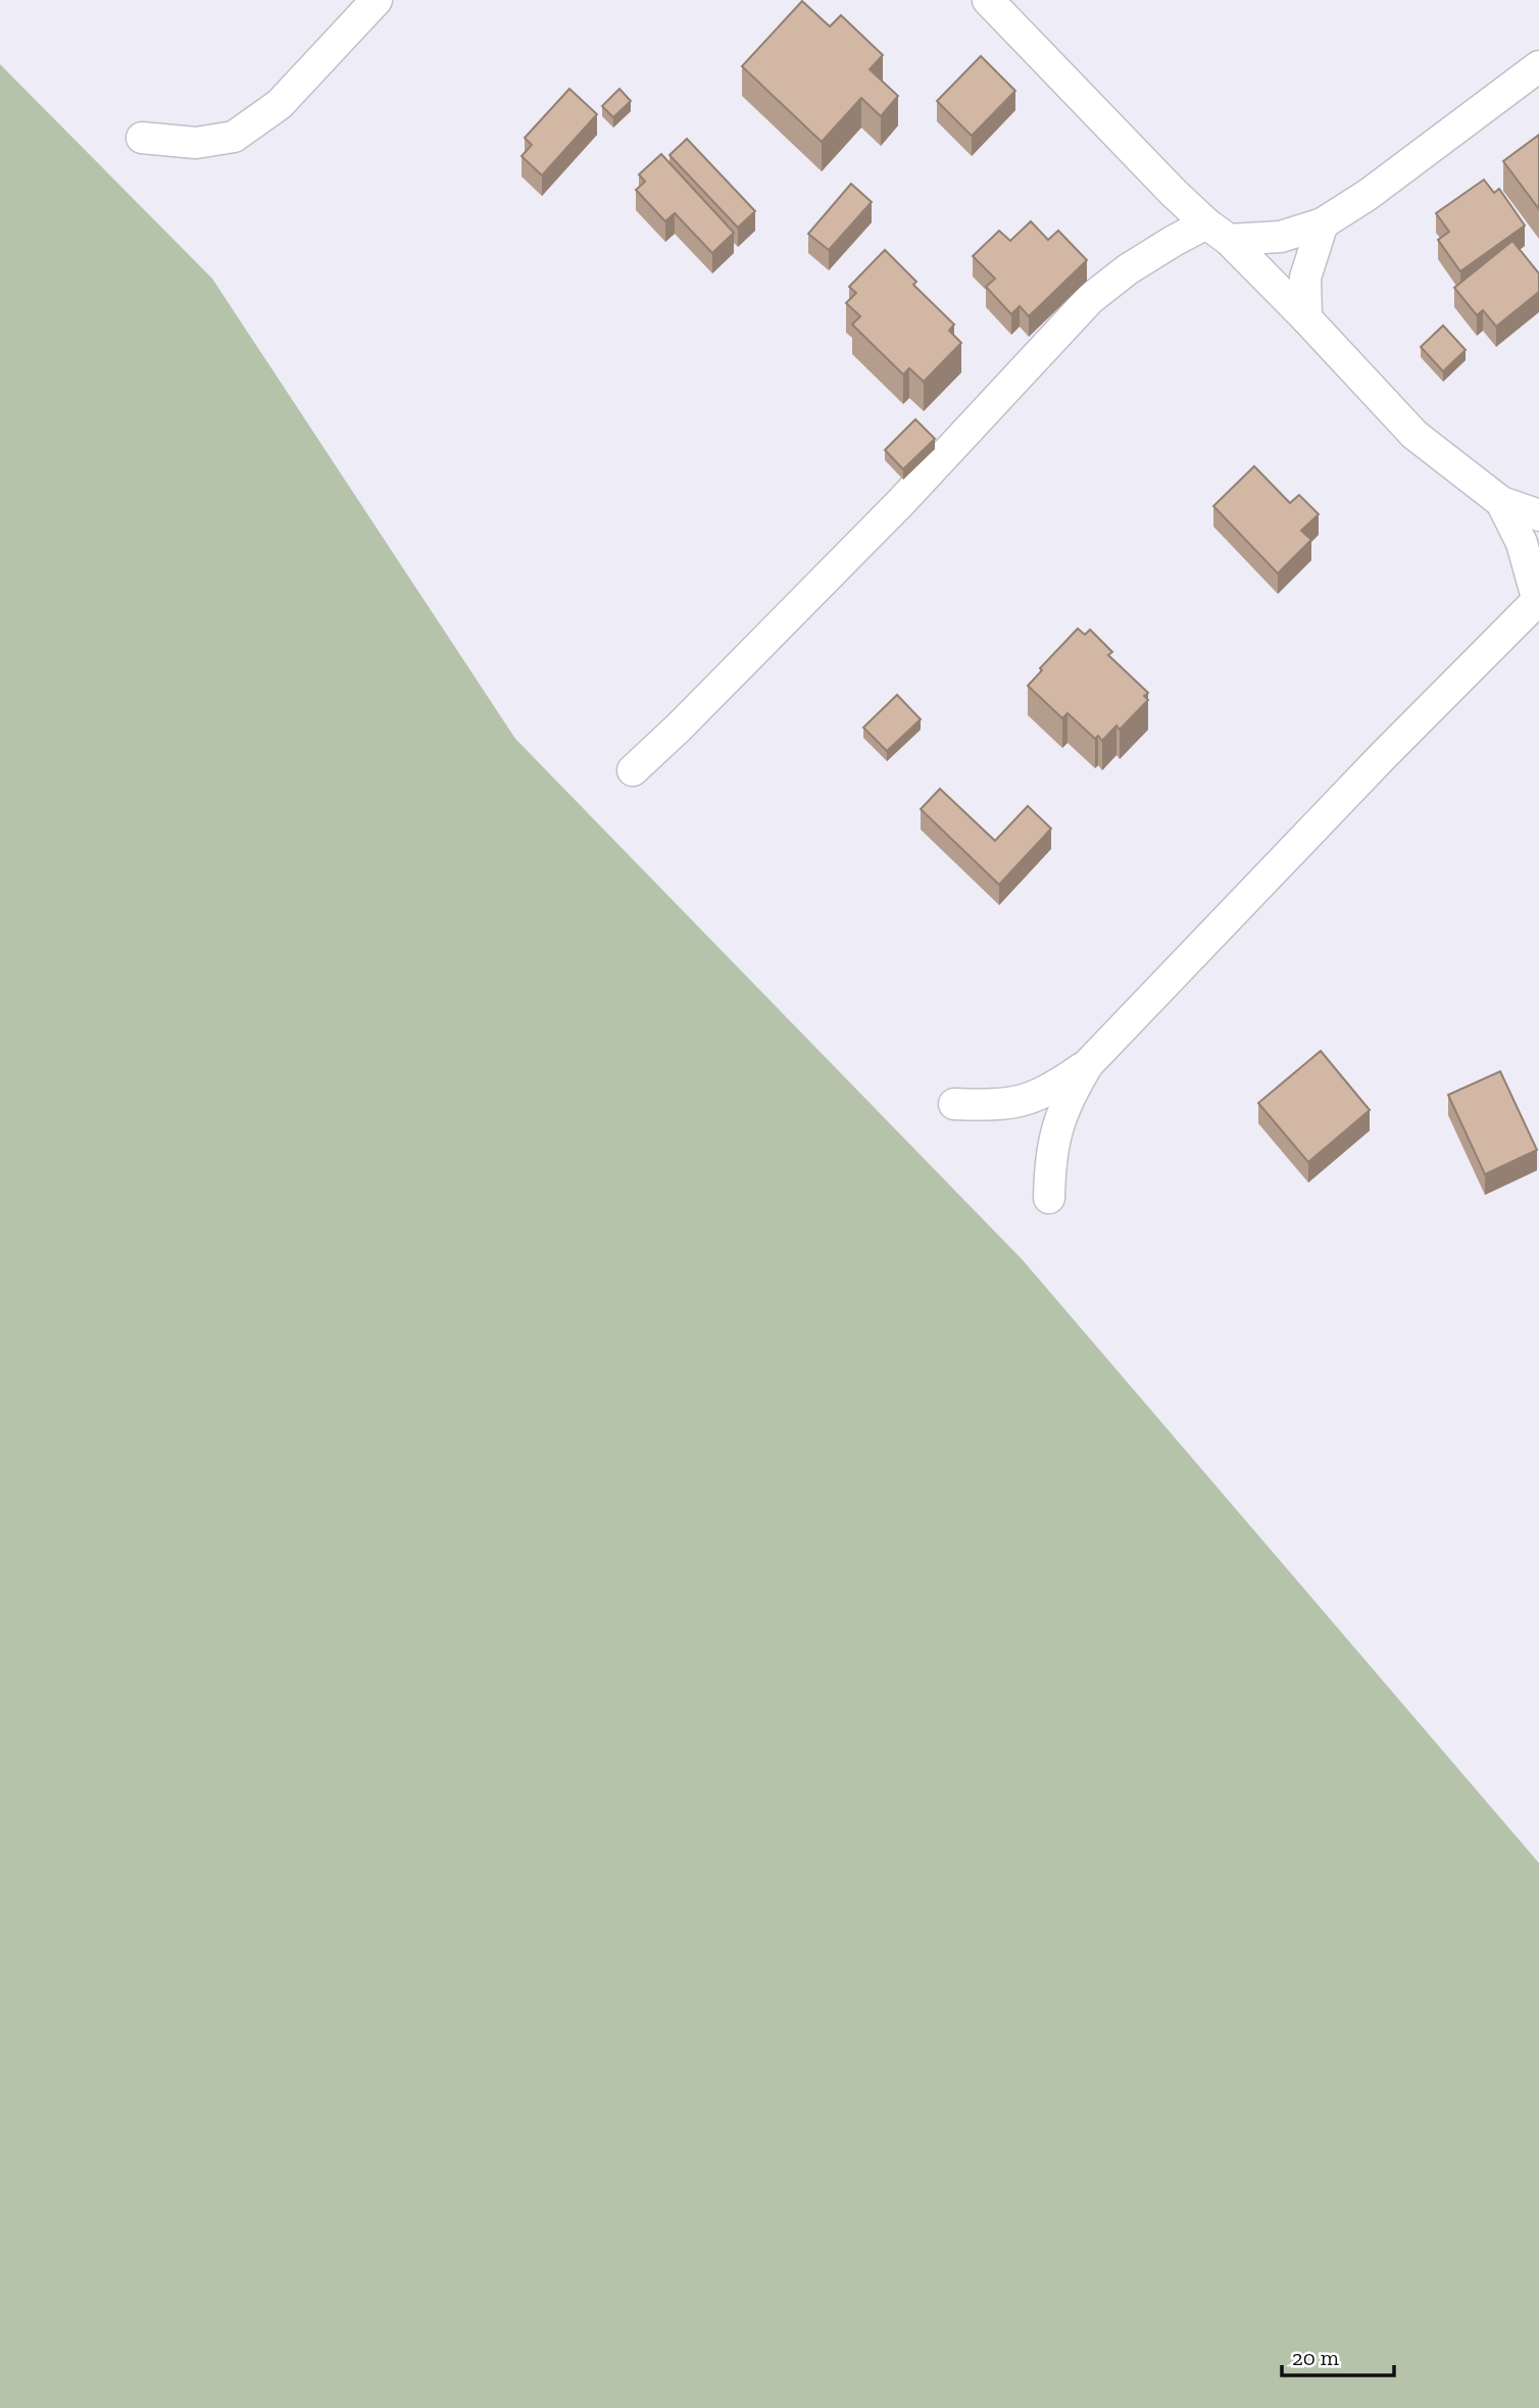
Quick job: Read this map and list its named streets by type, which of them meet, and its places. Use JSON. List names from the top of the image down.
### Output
{
  "scale_bar": "20 m"
}
